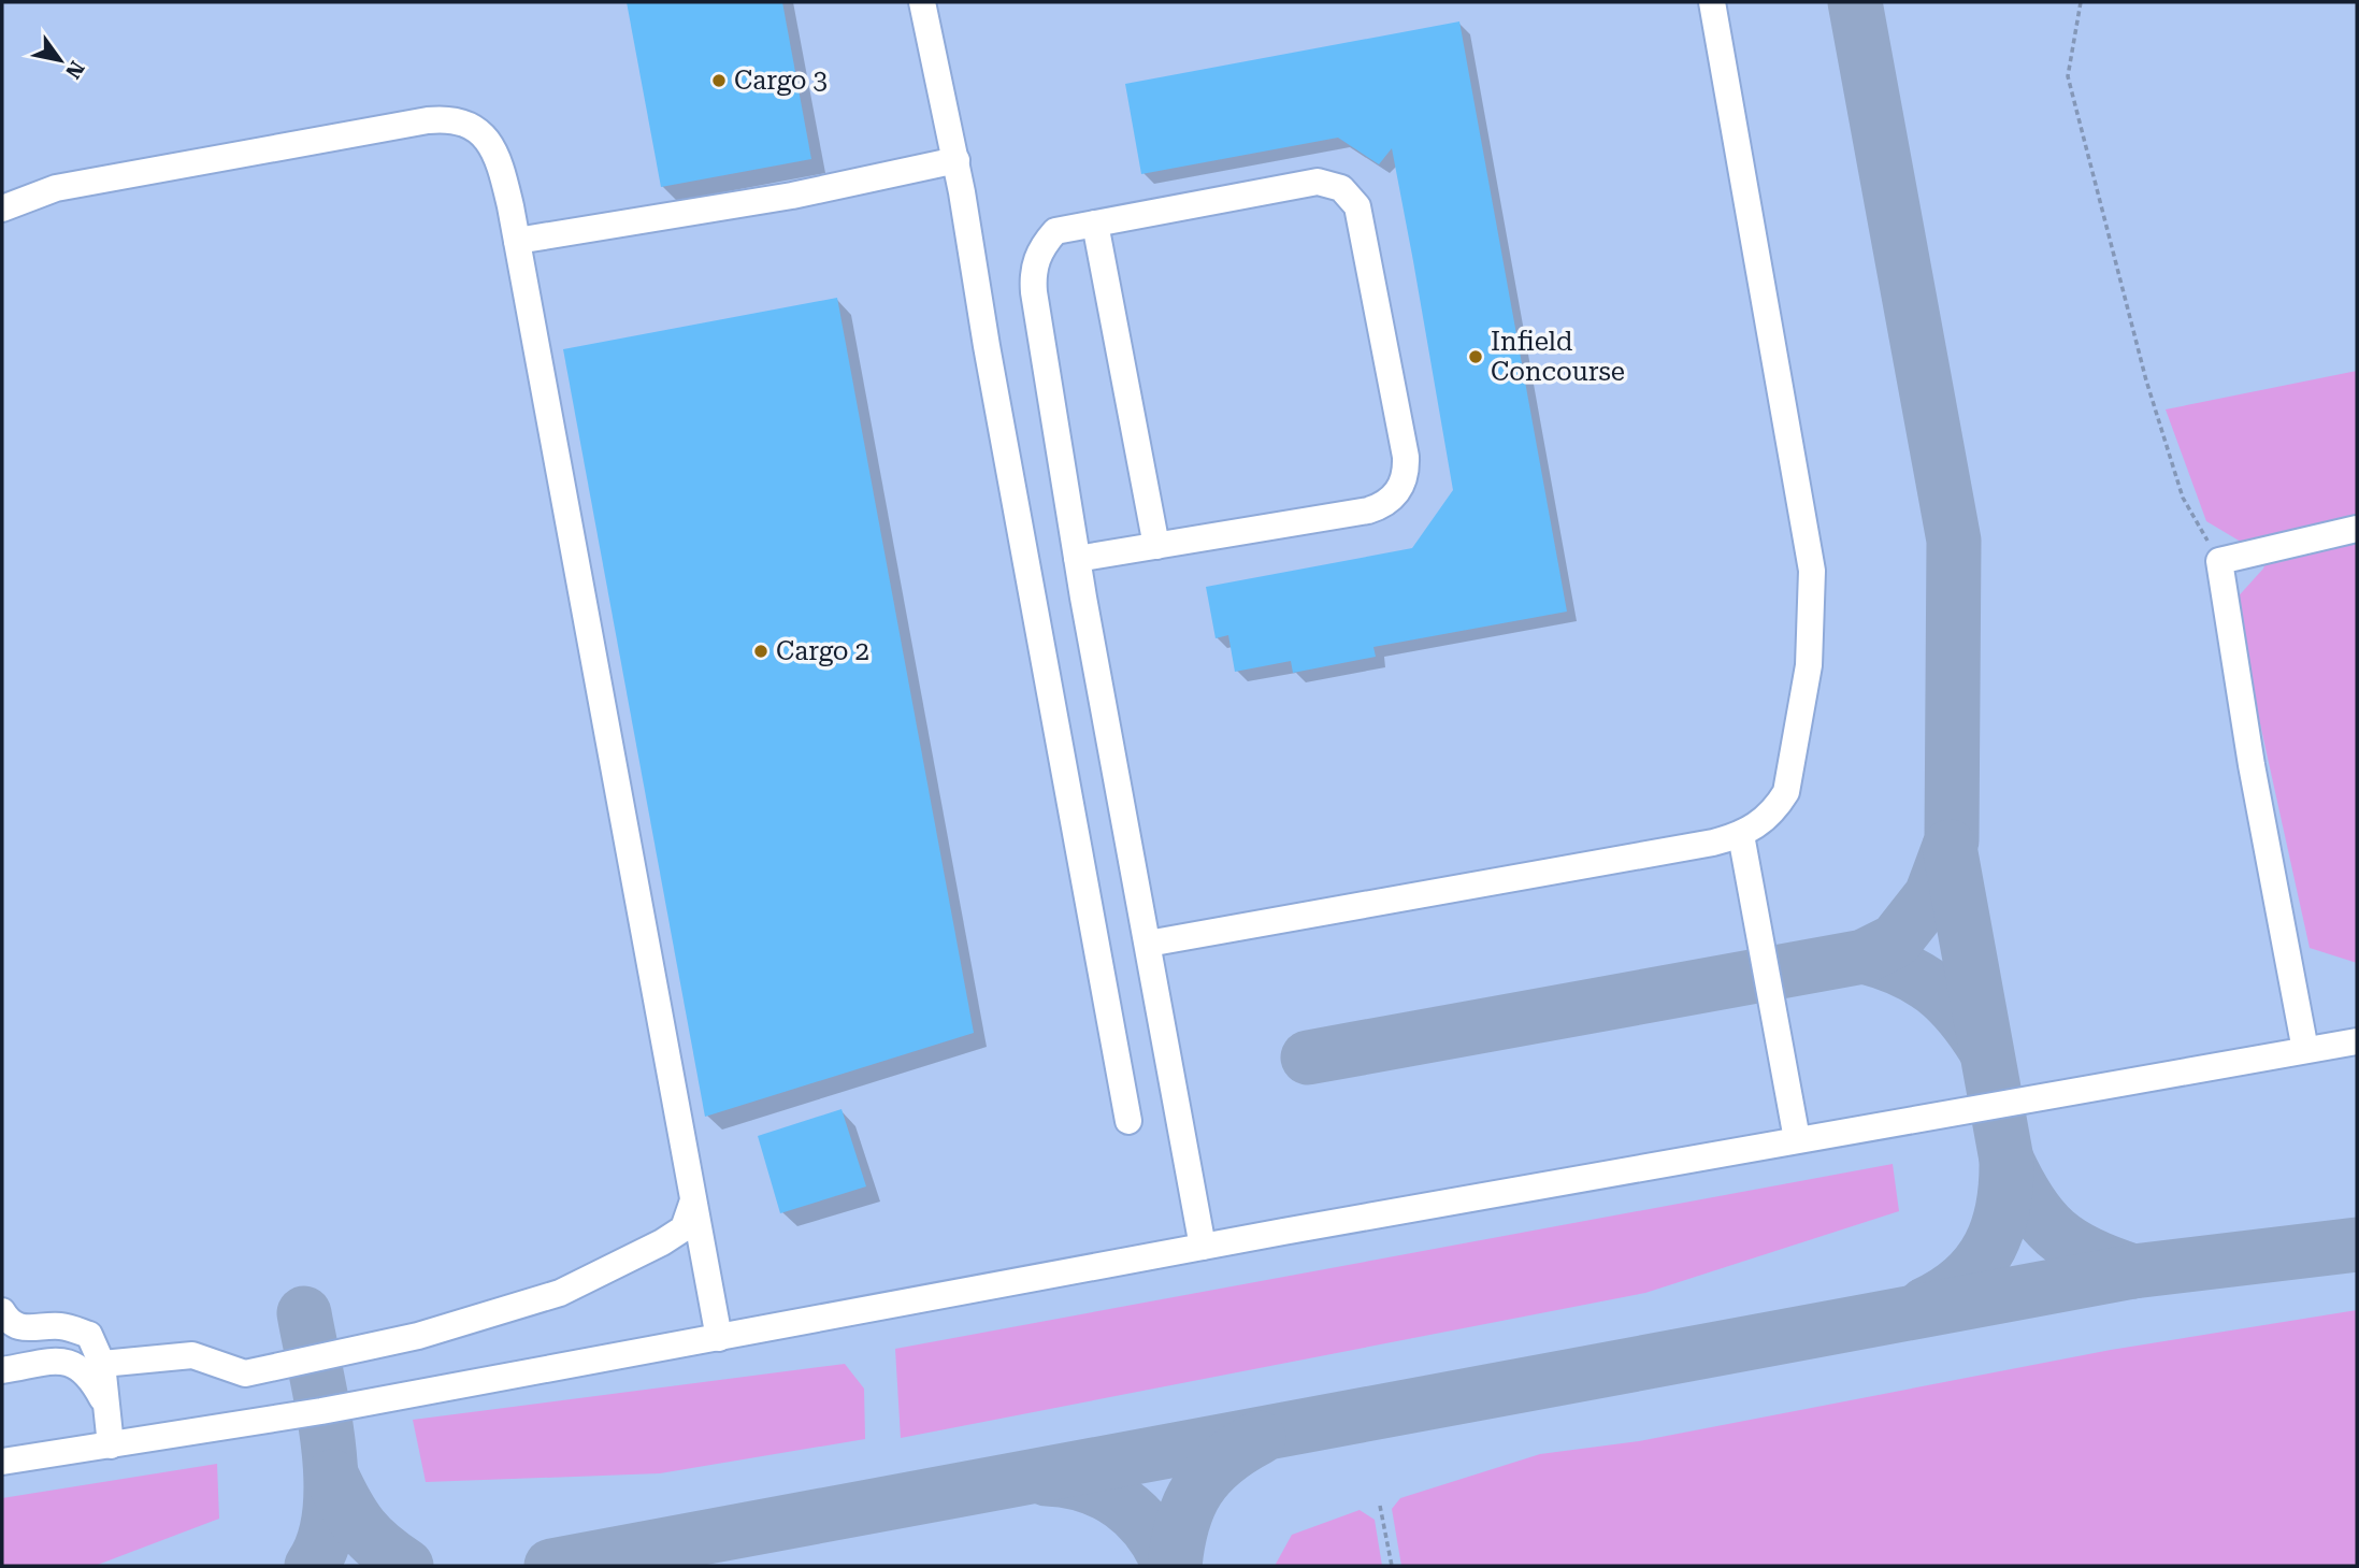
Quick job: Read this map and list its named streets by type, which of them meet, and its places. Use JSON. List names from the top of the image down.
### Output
{
  "places": ["Cargo 3", "Infield Concourse", "Cargo 2"],
  "north": "bottom right"
}
